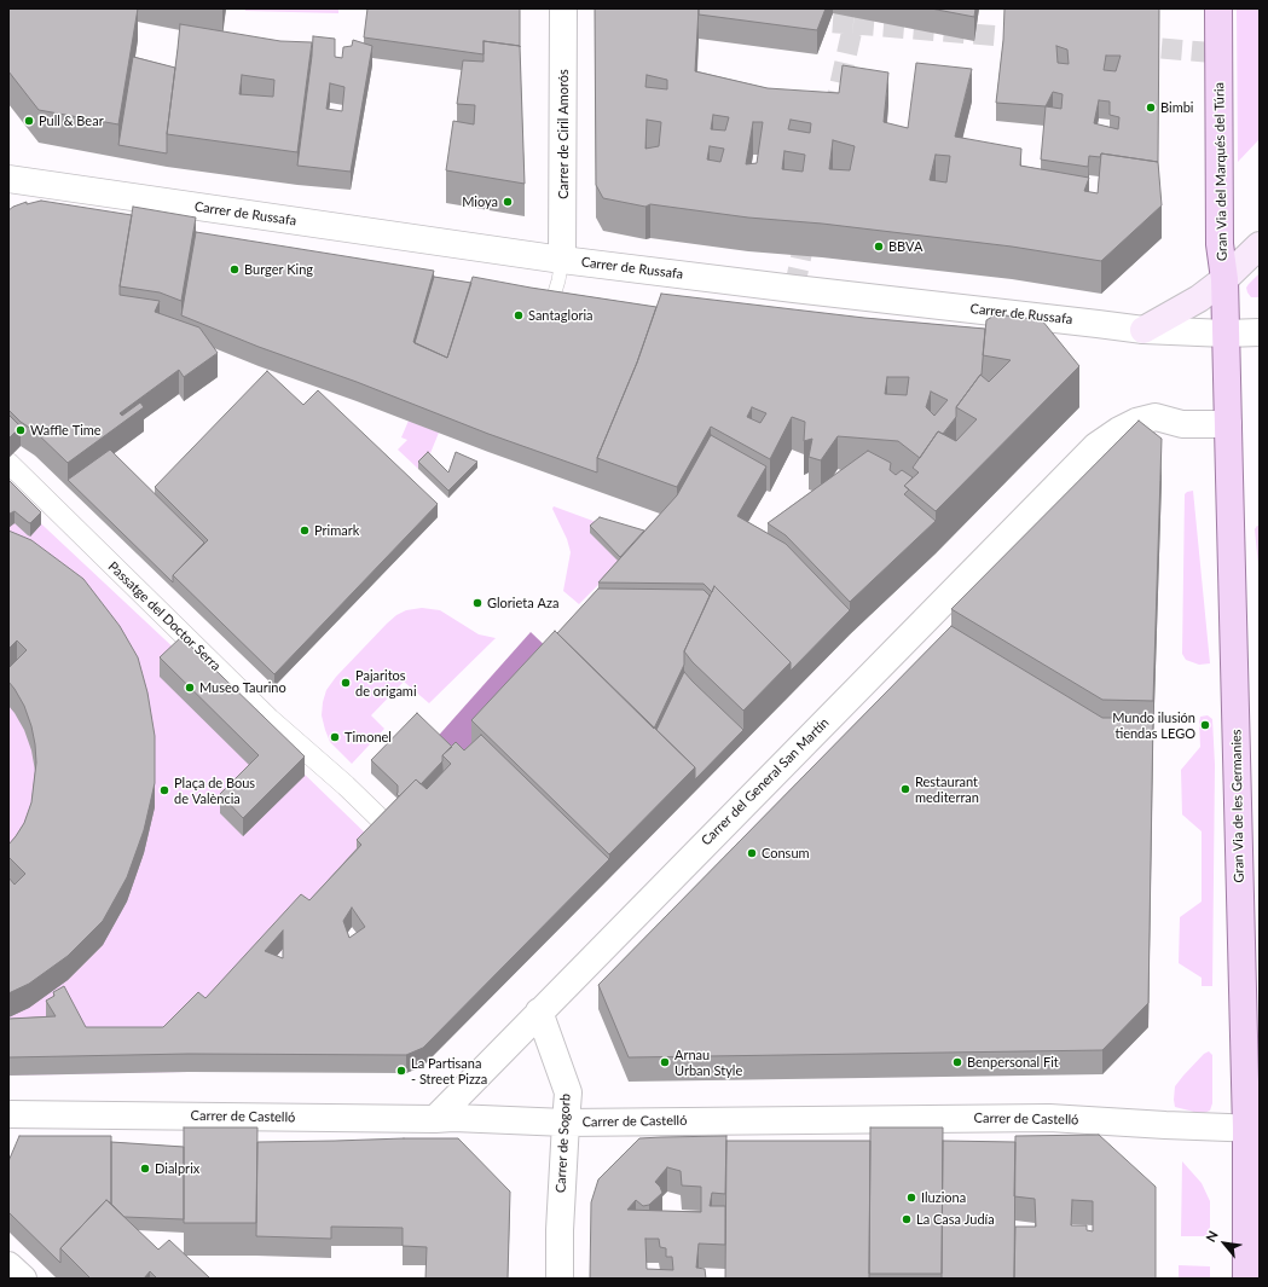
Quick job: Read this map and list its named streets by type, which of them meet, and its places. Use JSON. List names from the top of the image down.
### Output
{
  "streets": {
    "main road": ["Gran Via del Marqués del Túria", "Gran Via de les Germanies"],
    "street": [
      "Carrer de Ciril Amorós",
      "Carrer de Russafa",
      "Passatge del Doctor Serra",
      "Carrer del General San Martín",
      "Carrer de Castelló",
      "Carrer de Sogorb"
    ]
  },
  "crossings": [
    ["Carrer de Ciril Amorós", "Carrer de Russafa"],
    ["Gran Via del Marqués del Túria", "Carrer de Russafa"],
    ["Gran Via del Marqués del Túria", "Gran Via de les Germanies"],
    ["Carrer de Russafa", "Gran Via de les Germanies"],
    ["Carrer del General San Martín", "Gran Via de les Germanies"],
    ["Carrer del General San Martín", "Carrer de Castelló"],
    ["Carrer del General San Martín", "Carrer de Sogorb"],
    ["Gran Via de les Germanies", "Carrer de Castelló"],
    ["Carrer de Castelló", "Carrer de Sogorb"]
  ],
  "places": [
    "Bimbi",
    "Pull & Bear",
    "Mioya",
    "BBVA",
    "Burger King",
    "Santagloria",
    "Waffle Time",
    "Primark",
    "Glorieta Aza",
    "Pajaritos de origami",
    "Museo Taurino",
    "Mundo ilusión tiendas LEGO",
    "Timonel",
    "Restaurant mediterran",
    "Plaça de Bous de València",
    "Consum",
    "Arnau Urban Style",
    "Benpersonal Fit",
    "La Partisana - Street Pizza",
    "Dialprix",
    "Iluziona",
    "La Casa Judía"
  ],
  "north": "top left"
}
